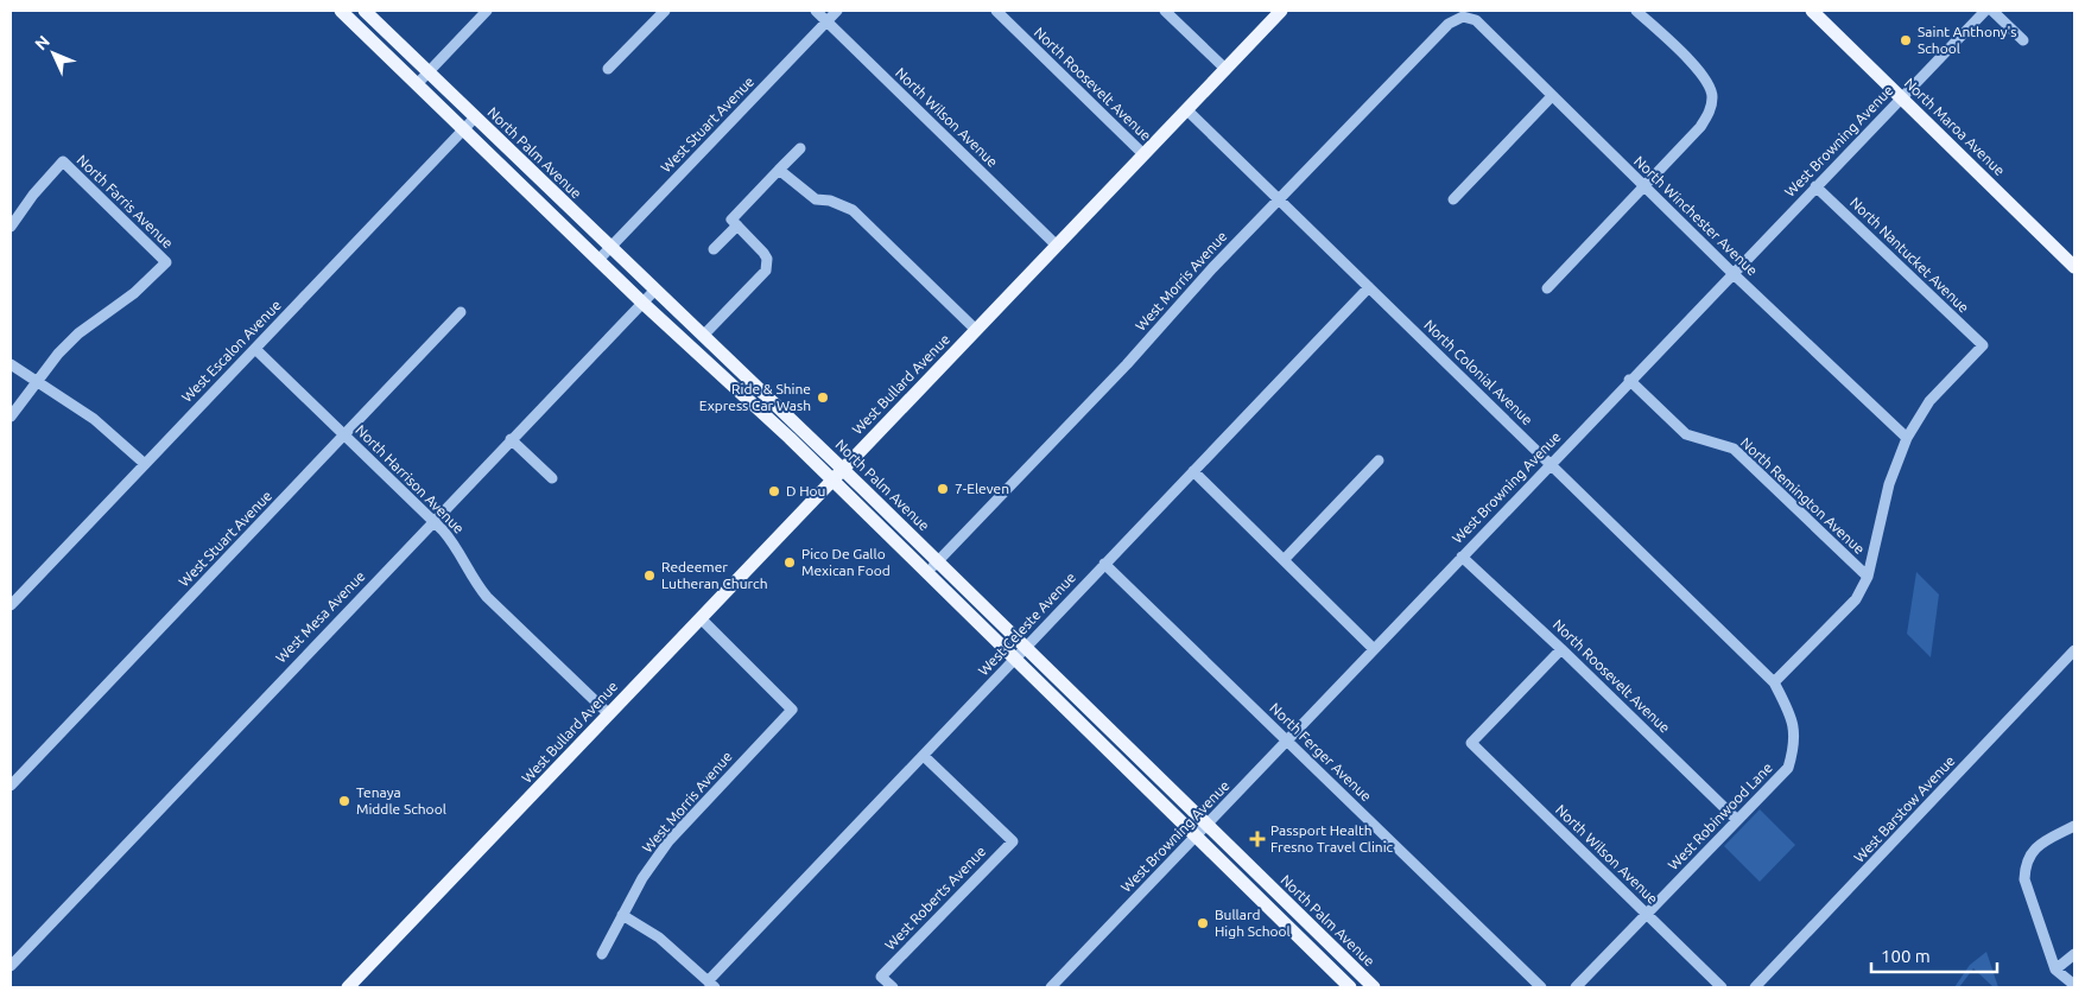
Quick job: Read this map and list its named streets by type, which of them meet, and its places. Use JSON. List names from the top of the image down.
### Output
{
  "streets": {
    "main road": ["North Maroa Avenue", "North Palm Avenue", "West Bullard Avenue"],
    "street": [
      "North Roosevelt Avenue",
      "North Wilson Avenue",
      "West Stuart Avenue",
      "West Browning Avenue",
      "North Farris Avenue",
      "North Winchester Avenue",
      "North Nantucket Avenue",
      "West Morris Avenue",
      "West Escalon Avenue",
      "North Colonial Avenue",
      "North Harrison Avenue",
      "North Remington Avenue",
      "West Mesa Avenue",
      "West Celeste Avenue",
      "North Ferger Avenue",
      "West Barstow Avenue",
      "West Robinwood Lane",
      "West Roberts Avenue"
    ]
  },
  "crossings": [
    ["North Roosevelt Avenue", "North Wilson Avenue"],
    ["North Roosevelt Avenue", "West Browning Avenue"],
    ["North Roosevelt Avenue", "West Bullard Avenue"],
    ["North Roosevelt Avenue", "West Robinwood Lane"],
    ["North Wilson Avenue", "West Stuart Avenue"],
    ["North Wilson Avenue", "West Bullard Avenue"],
    ["North Wilson Avenue", "West Robinwood Lane"],
    ["West Stuart Avenue", "North Palm Avenue"],
    ["West Stuart Avenue", "North Harrison Avenue"],
    ["North Maroa Avenue", "West Browning Avenue"],
    ["West Browning Avenue", "North Palm Avenue"],
    ["West Browning Avenue", "North Winchester Avenue"],
    ["West Browning Avenue", "North Nantucket Avenue"],
    ["West Browning Avenue", "North Colonial Avenue"],
    ["West Browning Avenue", "North Remington Avenue"],
    ["West Browning Avenue", "North Ferger Avenue"],
    ["North Palm Avenue", "West Morris Avenue"],
    ["North Palm Avenue", "West Escalon Avenue"],
    ["North Palm Avenue", "West Bullard Avenue"],
    ["North Palm Avenue", "West Mesa Avenue"],
    ["North Palm Avenue", "West Celeste Avenue"],
    ["North Winchester Avenue", "North Nantucket Avenue"],
    ["North Winchester Avenue", "West Morris Avenue"],
    ["West Morris Avenue", "North Colonial Avenue"],
    ["West Morris Avenue", "West Bullard Avenue"],
    ["West Escalon Avenue", "North Harrison Avenue"],
    ["North Colonial Avenue", "West Bullard Avenue"],
    ["North Colonial Avenue", "West Celeste Avenue"],
    ["North Colonial Avenue", "West Robinwood Lane"],
    ["West Bullard Avenue", "North Harrison Avenue"],
    ["North Harrison Avenue", "West Mesa Avenue"],
    ["West Celeste Avenue", "North Ferger Avenue"],
    ["West Celeste Avenue", "West Roberts Avenue"]
  ],
  "places": {
    "other": [
      "Saint Anthony's School",
      "Ride & Shine Express Car Wash",
      "7-Eleven",
      "D Hou",
      "Pico De Gallo Mexican Food",
      "Redeemer Lutheran Church",
      "Tenaya Middle School",
      "Bullard High School"
    ],
    "health": ["Passport Health Fresno Travel Clinic"]
  },
  "scale_bar": "100 m",
  "north": "top left"
}
